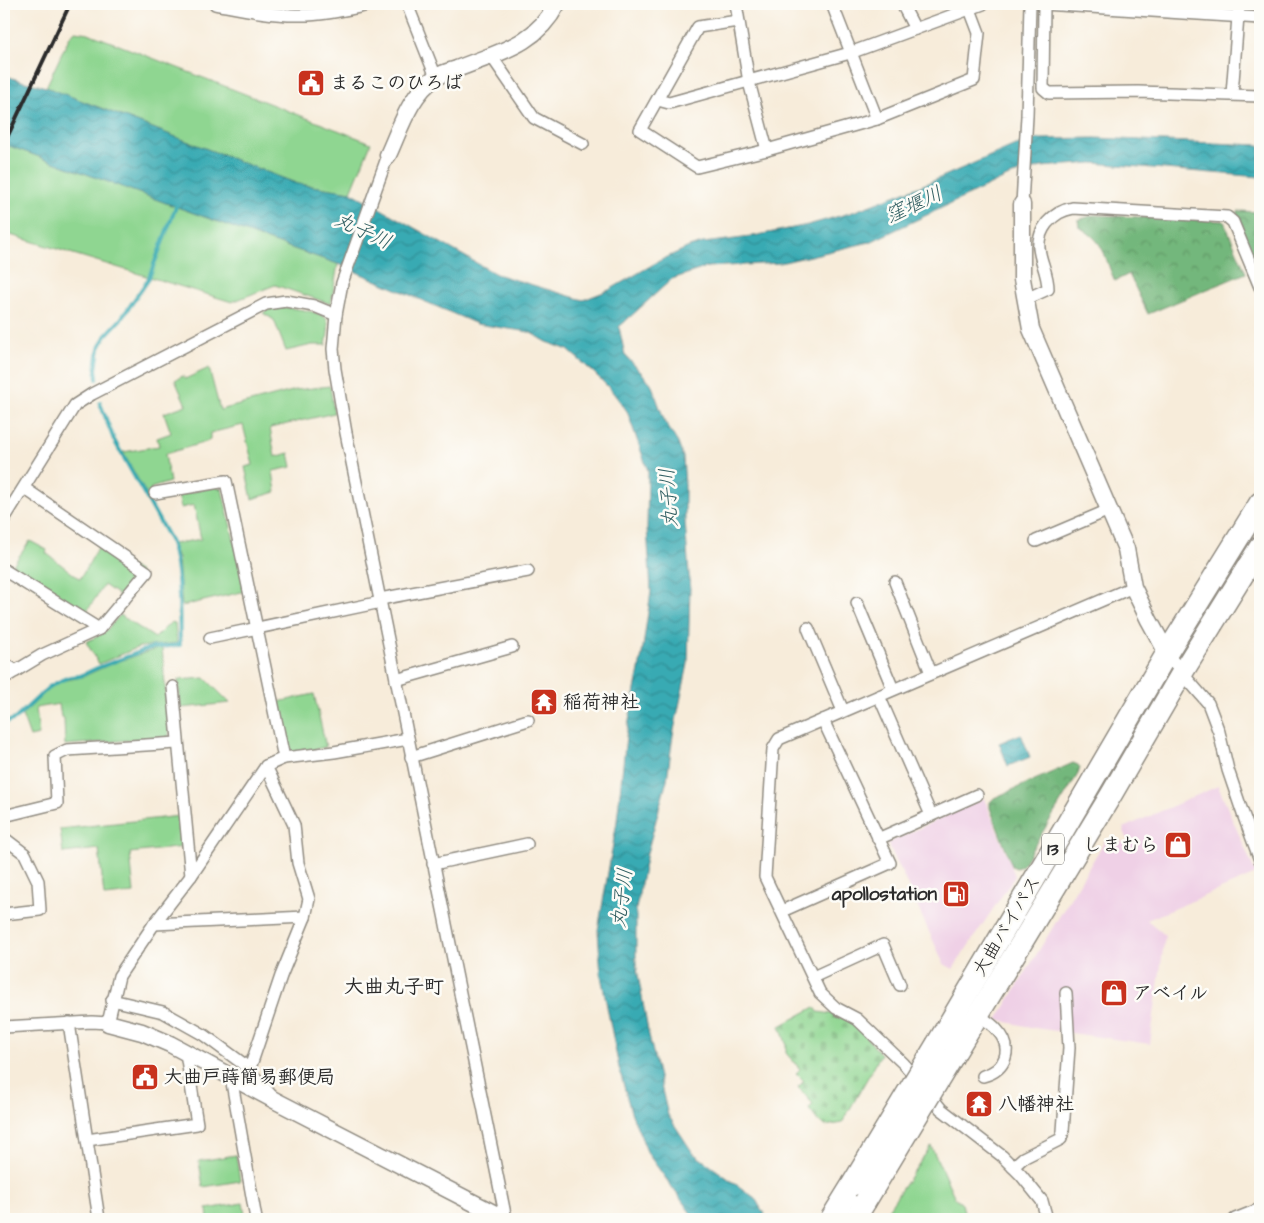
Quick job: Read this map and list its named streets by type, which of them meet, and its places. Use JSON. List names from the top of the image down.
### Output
{
  "streets": {
    "highway": ["13", "大曲バイパス"]
  },
  "districts": ["大曲丸子町"],
  "water": ["窪堰川", "丸子川"],
  "places": {
    "public building": ["まるこのひろば", "大曲戸蒔簡易郵便局"],
    "temple": ["稲荷神社", "八幡神社"],
    "shop": ["しまむら", "アベイル"],
    "fuel station": ["apollostation"]
  }
}
